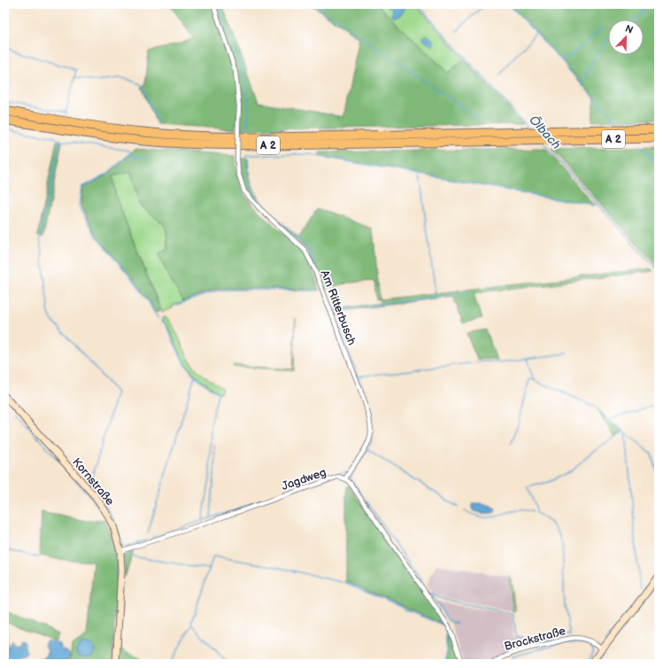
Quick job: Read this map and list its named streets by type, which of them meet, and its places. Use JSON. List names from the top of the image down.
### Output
{
  "streets": {
    "highway": ["A 2"],
    "street": [
      "Am Ritterbusch",
      "Jagdweg",
      "Kornstraße",
      "Brockstraße"
    ]
  },
  "crossings": [
    ["Am Ritterbusch", "Jagdweg"],
    ["Jagdweg", "Kornstraße"]
  ],
  "water": ["Ölbach"],
  "north": "top right"
}
